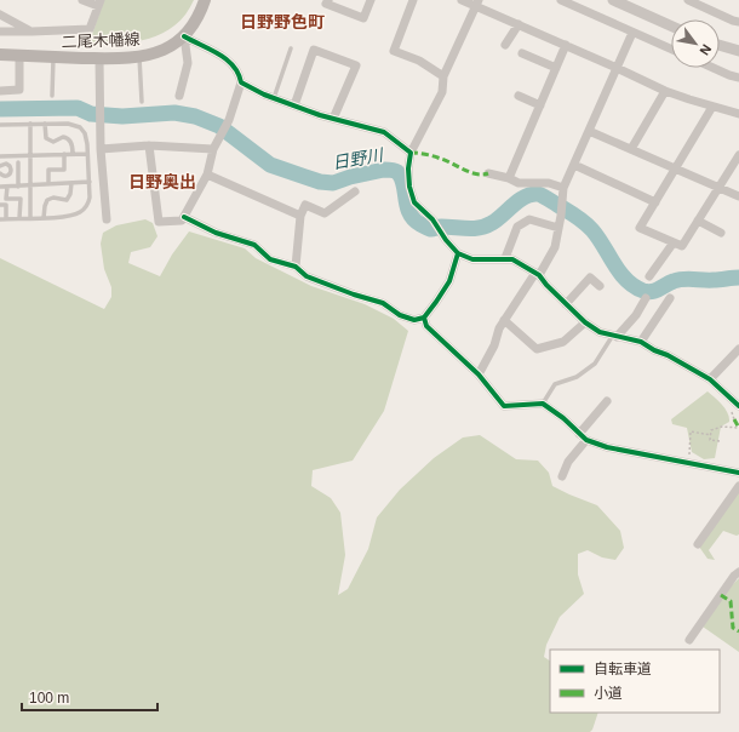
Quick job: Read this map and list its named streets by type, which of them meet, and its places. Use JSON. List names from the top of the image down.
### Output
{
  "streets": {
    "main road": ["二尾木幡線"]
  },
  "districts": ["日野野色町", "日野奥出"],
  "water": ["日野川"],
  "legend": ["自転車道", "小道"],
  "scale_bar": "100 m",
  "north": "bottom right"
}
